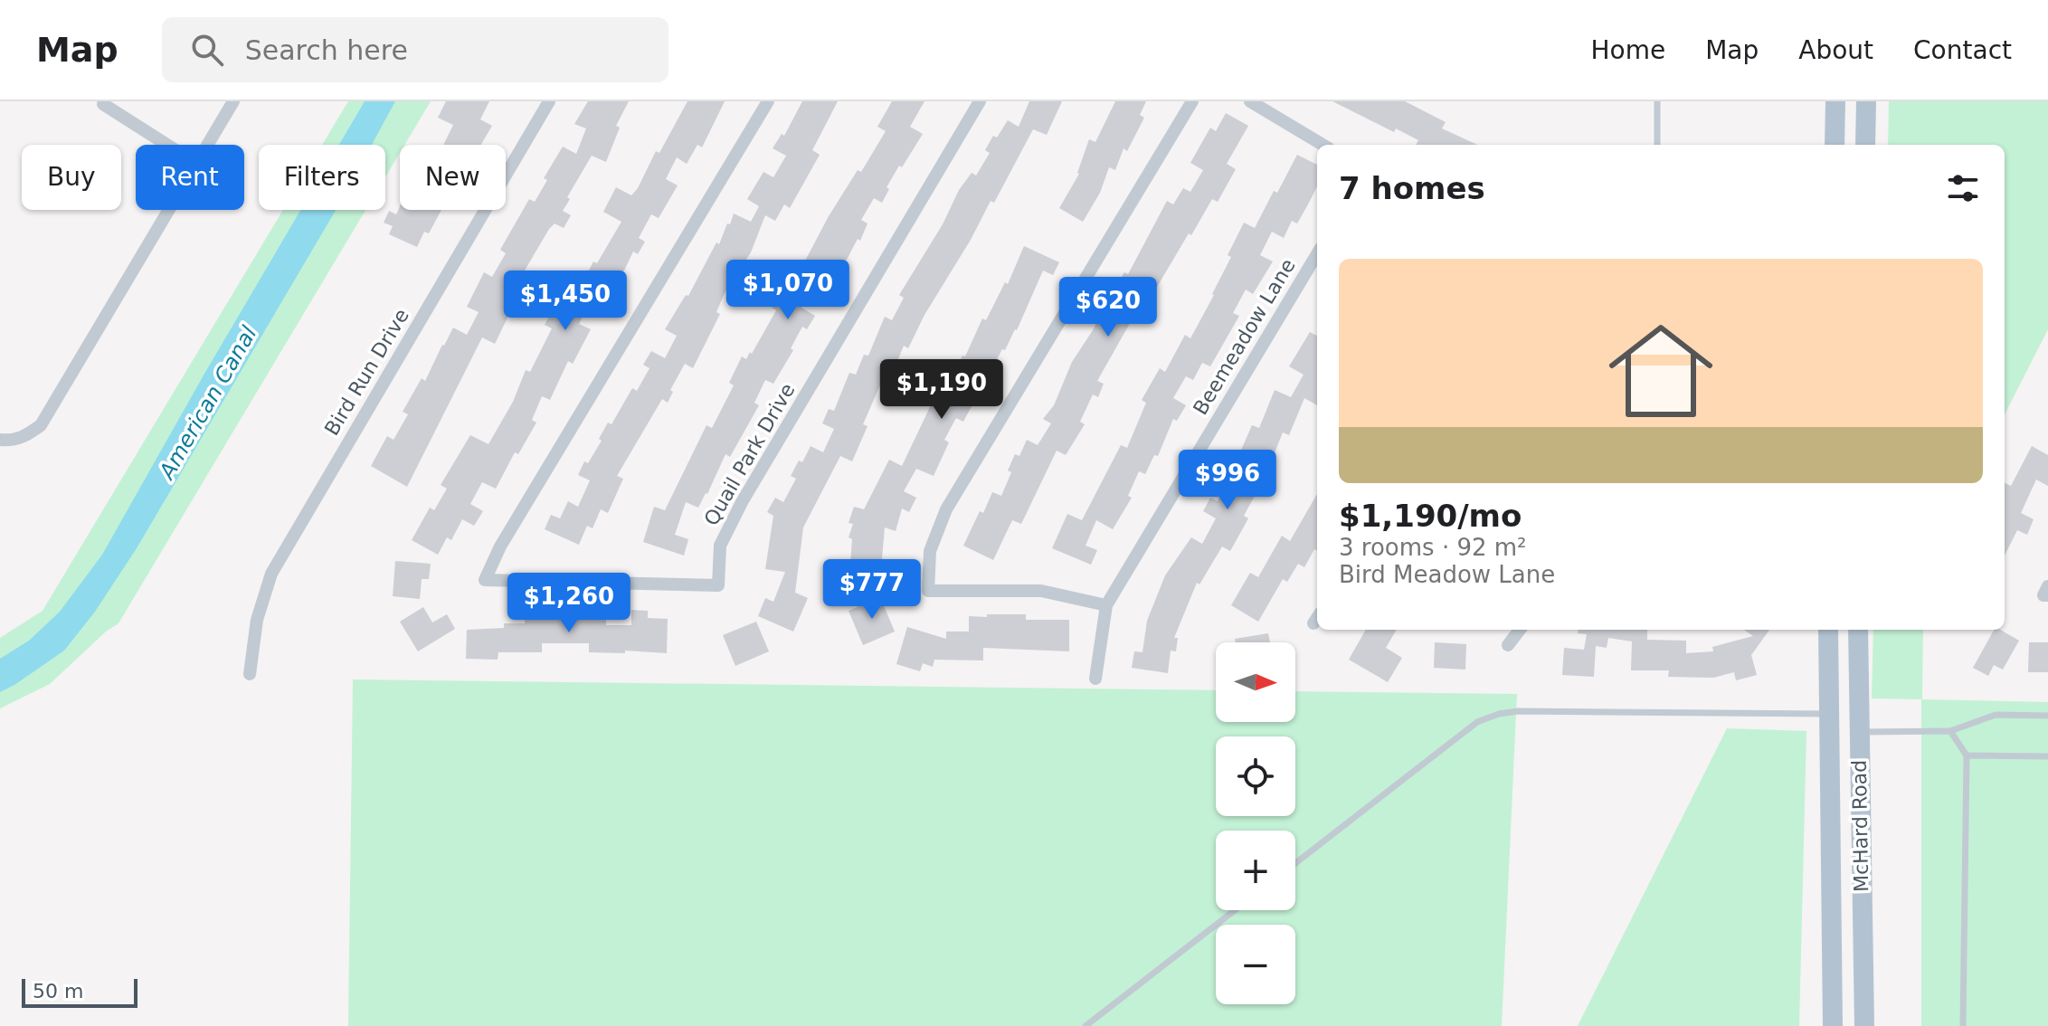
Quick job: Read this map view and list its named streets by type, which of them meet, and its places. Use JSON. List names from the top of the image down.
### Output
{
  "streets": {
    "main road": ["McHard Road"],
    "street": ["Beemeadow Lane", "Bird Run Drive", "Quail Park Drive"]
  },
  "water": ["American Canal"],
  "scale_bar": "50 m",
  "north": "right",
  "page": {
    "header": "Map",
    "search": "Search here",
    "nav": [
      "Home",
      "Map",
      "About",
      "Contact"
    ],
    "chip": [
      "Buy",
      "Rent",
      "Filters",
      "New"
    ],
    "heading": "7 homes",
    "list": [
      {
        "name": "$1,190/mo",
        "note": "3 rooms · 92 m² · Bird Meadow Lane"
      }
    ],
    "price": [
      "$1,070",
      "$1,450",
      "$620",
      "$1,190",
      "$996",
      "$777",
      "$1,260"
    ],
    "map_buttons": ["+", "−"],
    "scale": "50 m"
  }
}
